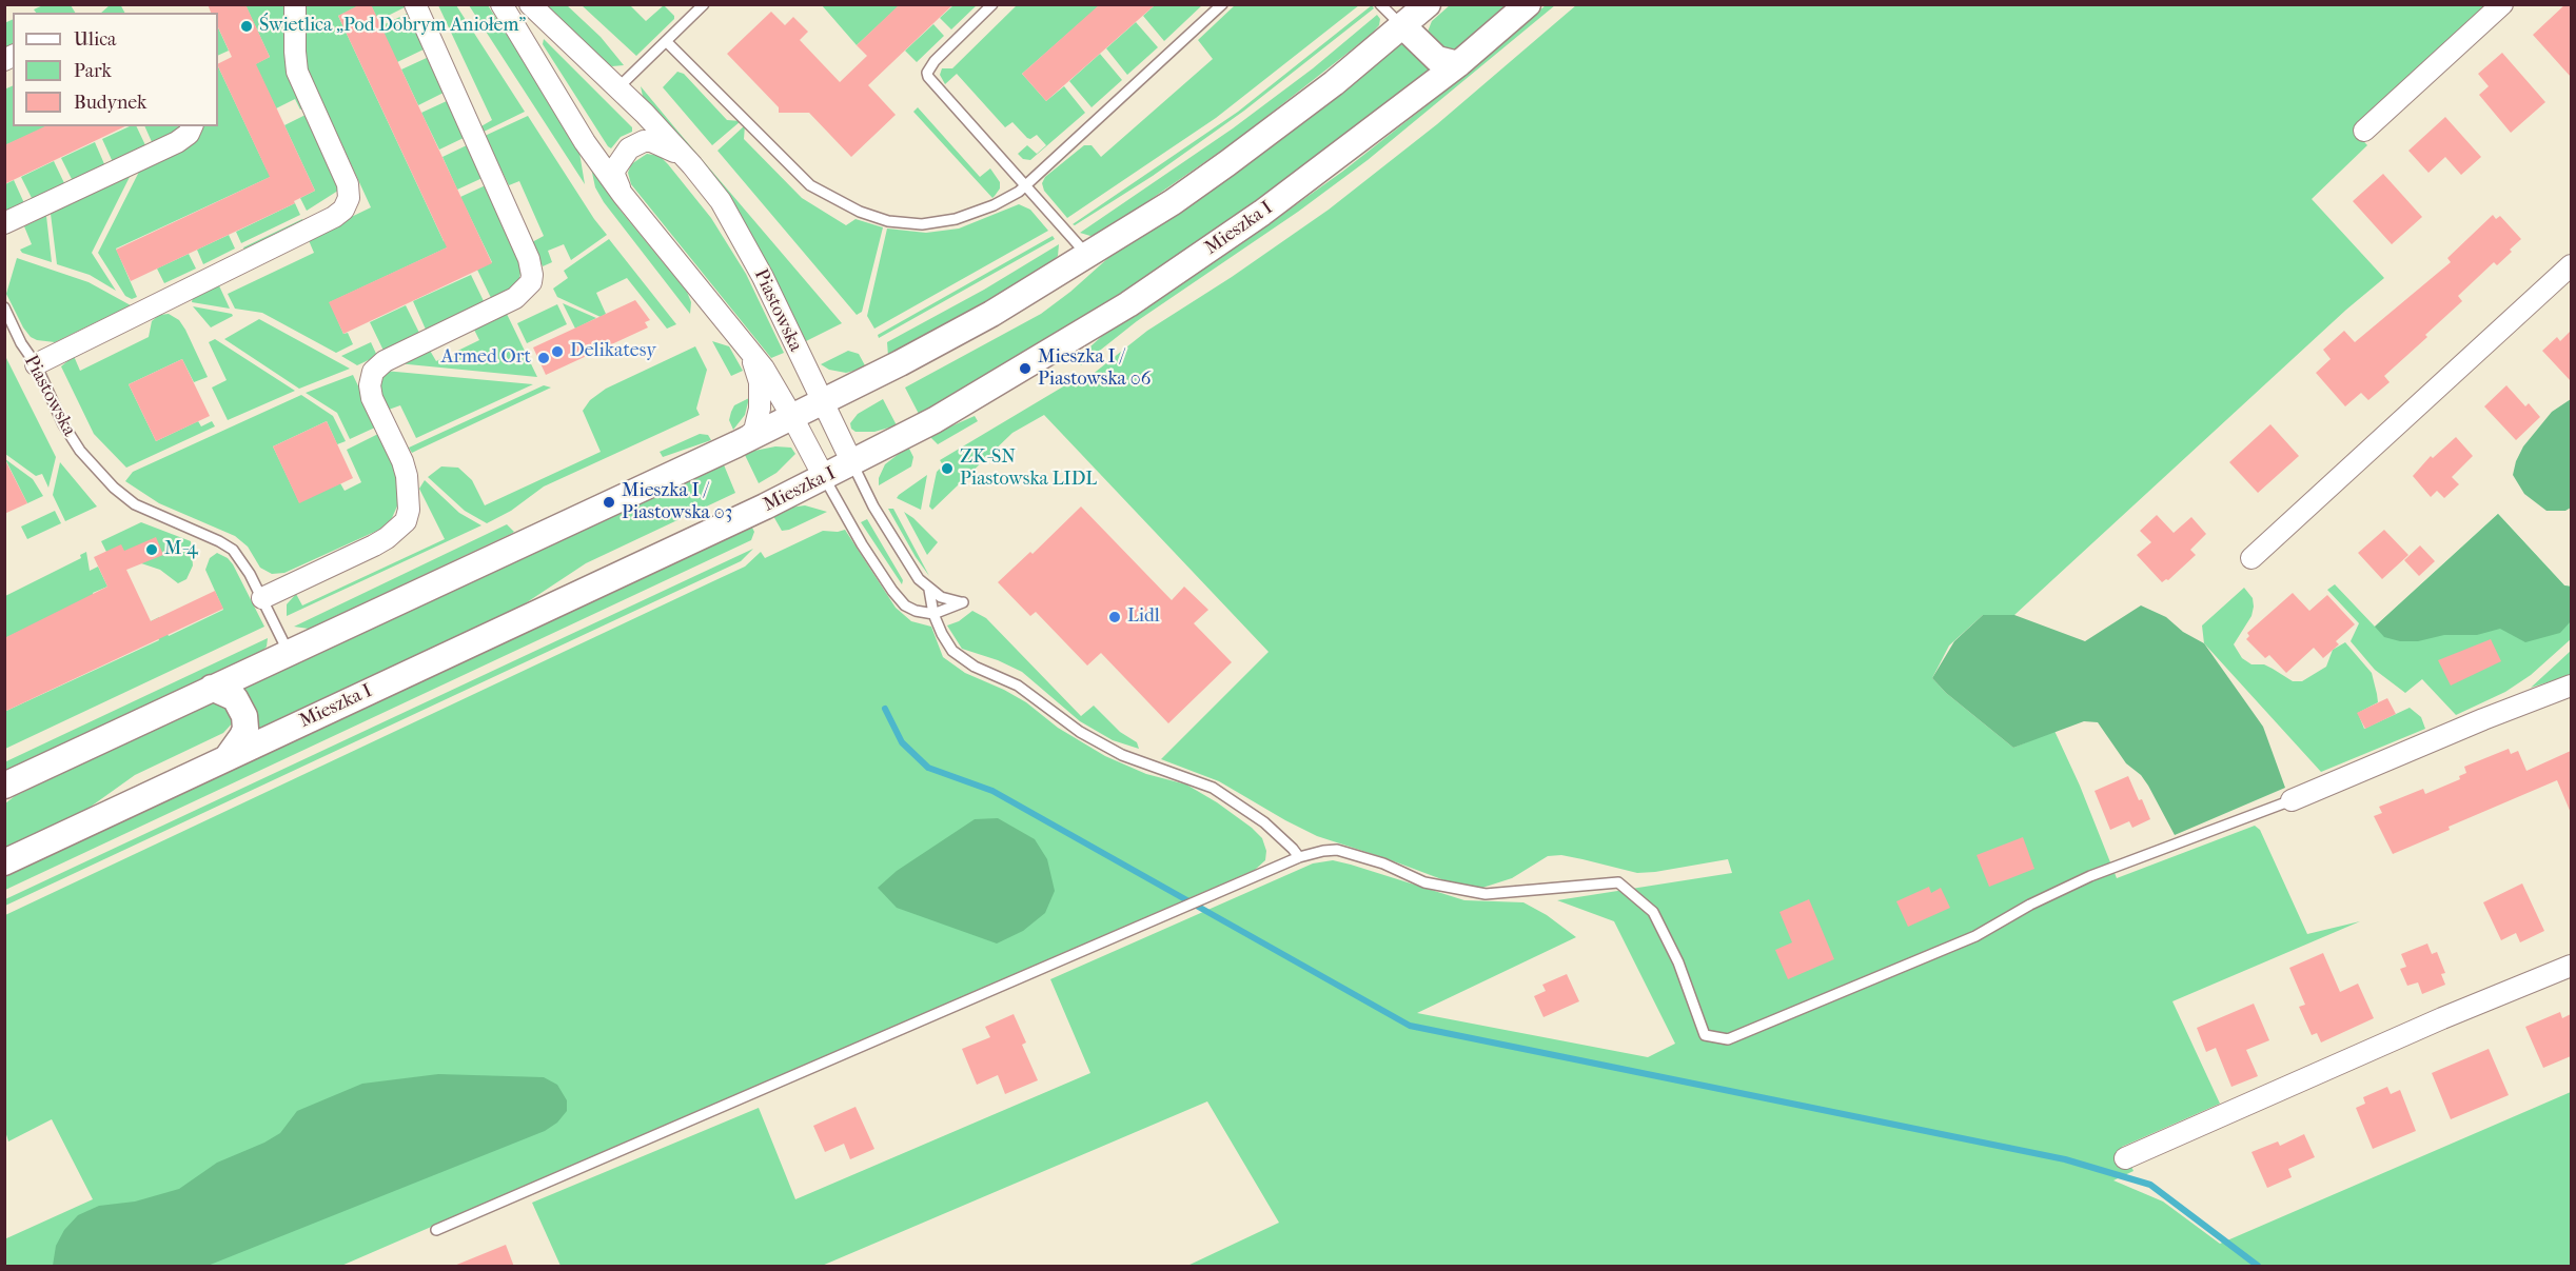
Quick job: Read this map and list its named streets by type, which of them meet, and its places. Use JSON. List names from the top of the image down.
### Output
{
  "streets": {
    "street": ["Mieszka I", "Piastowska"]
  },
  "crossings": [
    ["Mieszka I", "Piastowska"]
  ],
  "places": [
    "Świetlica „Pod Dobrym Aniołem”",
    "Delikatesy",
    "Armed Ort",
    "Mieszka I / Piastowska 06",
    "ZK-SN Piastowska LIDL",
    "Mieszka I / Piastowska 03",
    "M-4",
    "Lidl"
  ],
  "legend": ["Ulica", "Park", "Budynek"]
}
